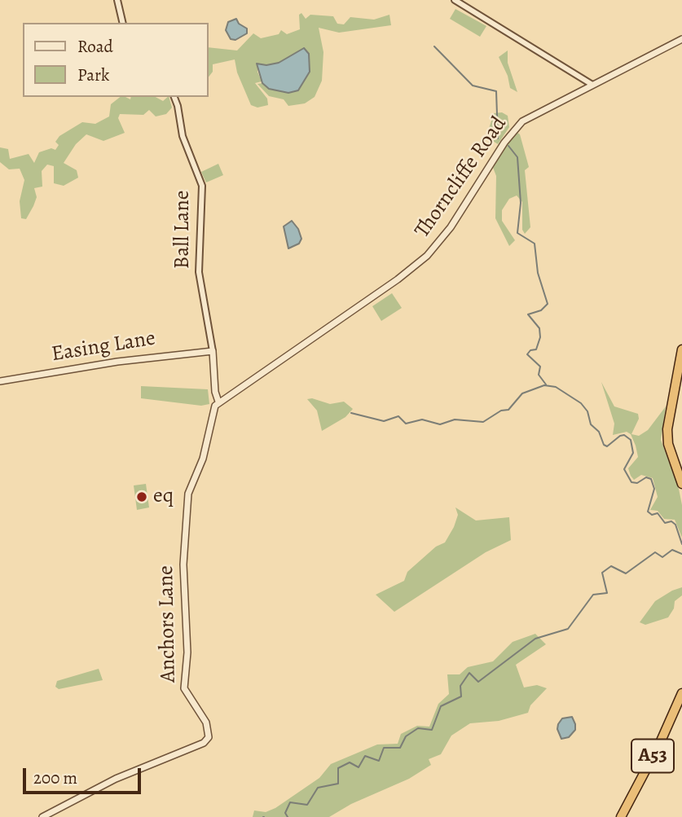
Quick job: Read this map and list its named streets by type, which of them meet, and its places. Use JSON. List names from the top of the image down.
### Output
{
  "streets": {
    "highway": ["A53"],
    "street": [
      "Thorncliffe Road",
      "Ball Lane",
      "Easing Lane",
      "Anchors Lane"
    ]
  },
  "crossings": [
    ["Thorncliffe Road", "Ball Lane"],
    ["Thorncliffe Road", "Anchors Lane"],
    ["Ball Lane", "Easing Lane"],
    ["Ball Lane", "Anchors Lane"]
  ],
  "places": ["eq"],
  "legend": ["Road", "Park"],
  "scale_bar": "200 m"
}
